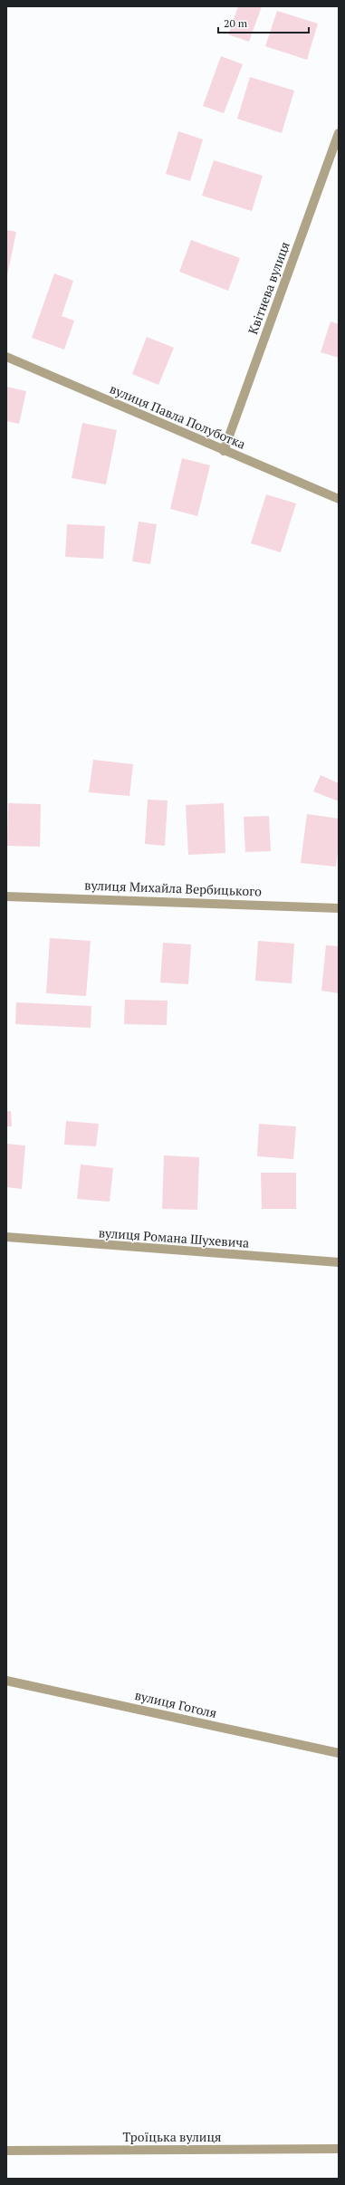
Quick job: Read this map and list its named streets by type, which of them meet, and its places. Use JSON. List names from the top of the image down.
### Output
{
  "streets": {
    "street": [
      "Квітнева вулиця",
      "вулиця Павла Полуботка",
      "вулиця Михайла Вербицького",
      "вулиця Романа Шухевича",
      "вулиця Гоголя",
      "Троїцька вулиця"
    ]
  },
  "crossings": [
    ["Квітнева вулиця", "вулиця Павла Полуботка"]
  ],
  "scale_bar": "20 m"
}
